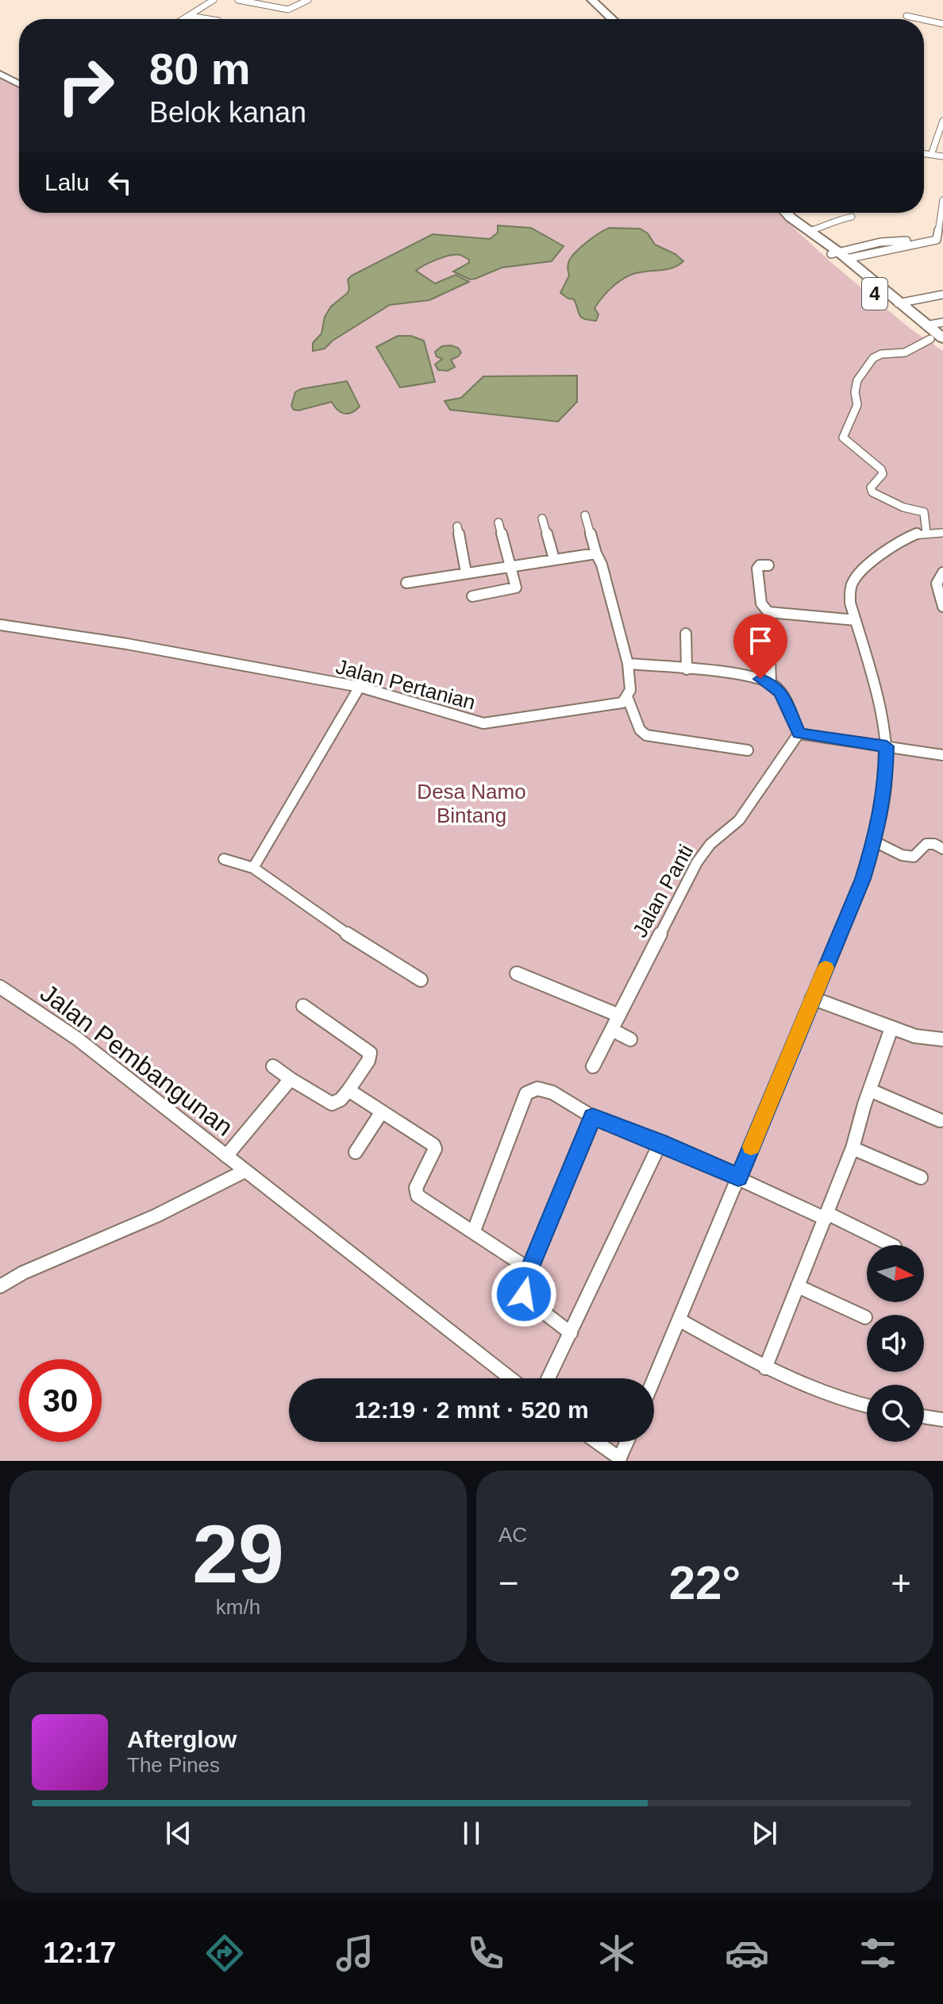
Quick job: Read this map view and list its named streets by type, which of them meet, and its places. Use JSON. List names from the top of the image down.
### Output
{
  "streets": {
    "highway": ["4"],
    "street": ["Jalan Pertanian", "Jalan Panti", "Jalan Pembangunan"]
  },
  "parks": ["Desa Namo Bintang"],
  "north": "right",
  "page": {
    "turn": ["80 m", "Belok kanan"],
    "then": "Lalu",
    "limit": "30",
    "trip": "12:19 · 2 mnt · 520 m",
    "tile": [
      ["29", "km/h"],
      "AC"
    ],
    "heat": ["−", "22°", "+"],
    "song": ["Afterglow", "The Pines"],
    "tabs": "12:17"
  }
}
